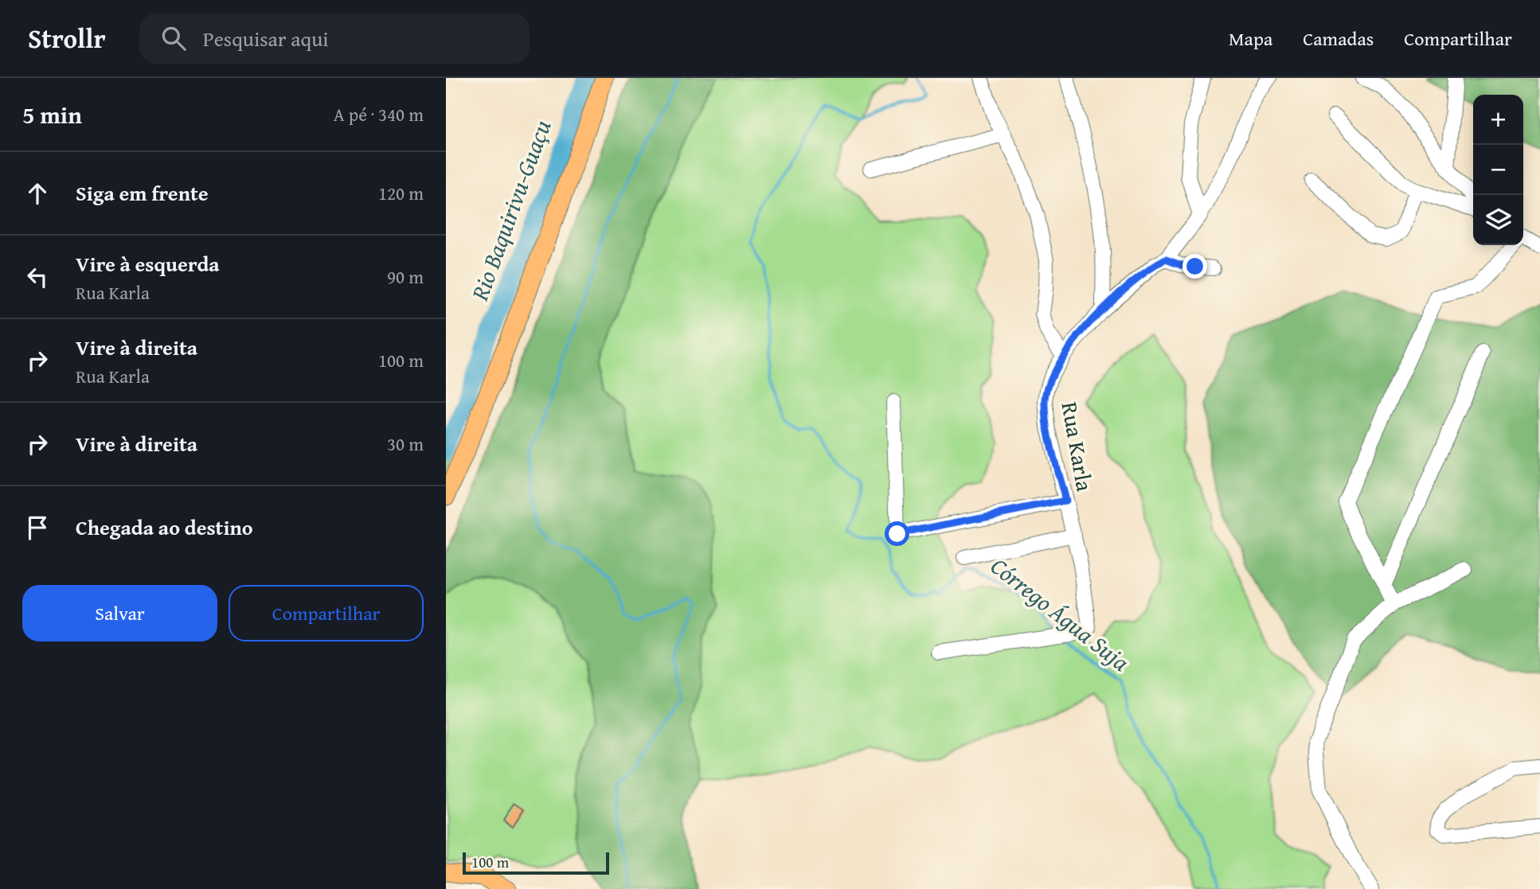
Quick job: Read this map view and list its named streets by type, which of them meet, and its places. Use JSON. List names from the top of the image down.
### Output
{
  "streets": {
    "street": ["Rua Karla"]
  },
  "water": ["Rio Baquirivu-Guaçu", "Córrego Água Suja"],
  "scale_bar": "100 m",
  "page": {
    "header": "Strollr",
    "search": "Pesquisar aqui",
    "nav": ["Mapa", "Camadas", "Compartilhar"],
    "heading": ["5 min", "A pé · 340 m"],
    "map_buttons": ["+", "−"],
    "list": [
      ["Siga em frente", "120 m"],
      ["Vire à esquerda", "Rua Karla", "90 m"],
      ["Vire à direita", "Rua Karla", "100 m"],
      ["Vire à direita", "30 m"],
      "Chegada ao destino"
    ],
    "buttons": ["Salvar", "Compartilhar"],
    "scale": "100 m"
  }
}
